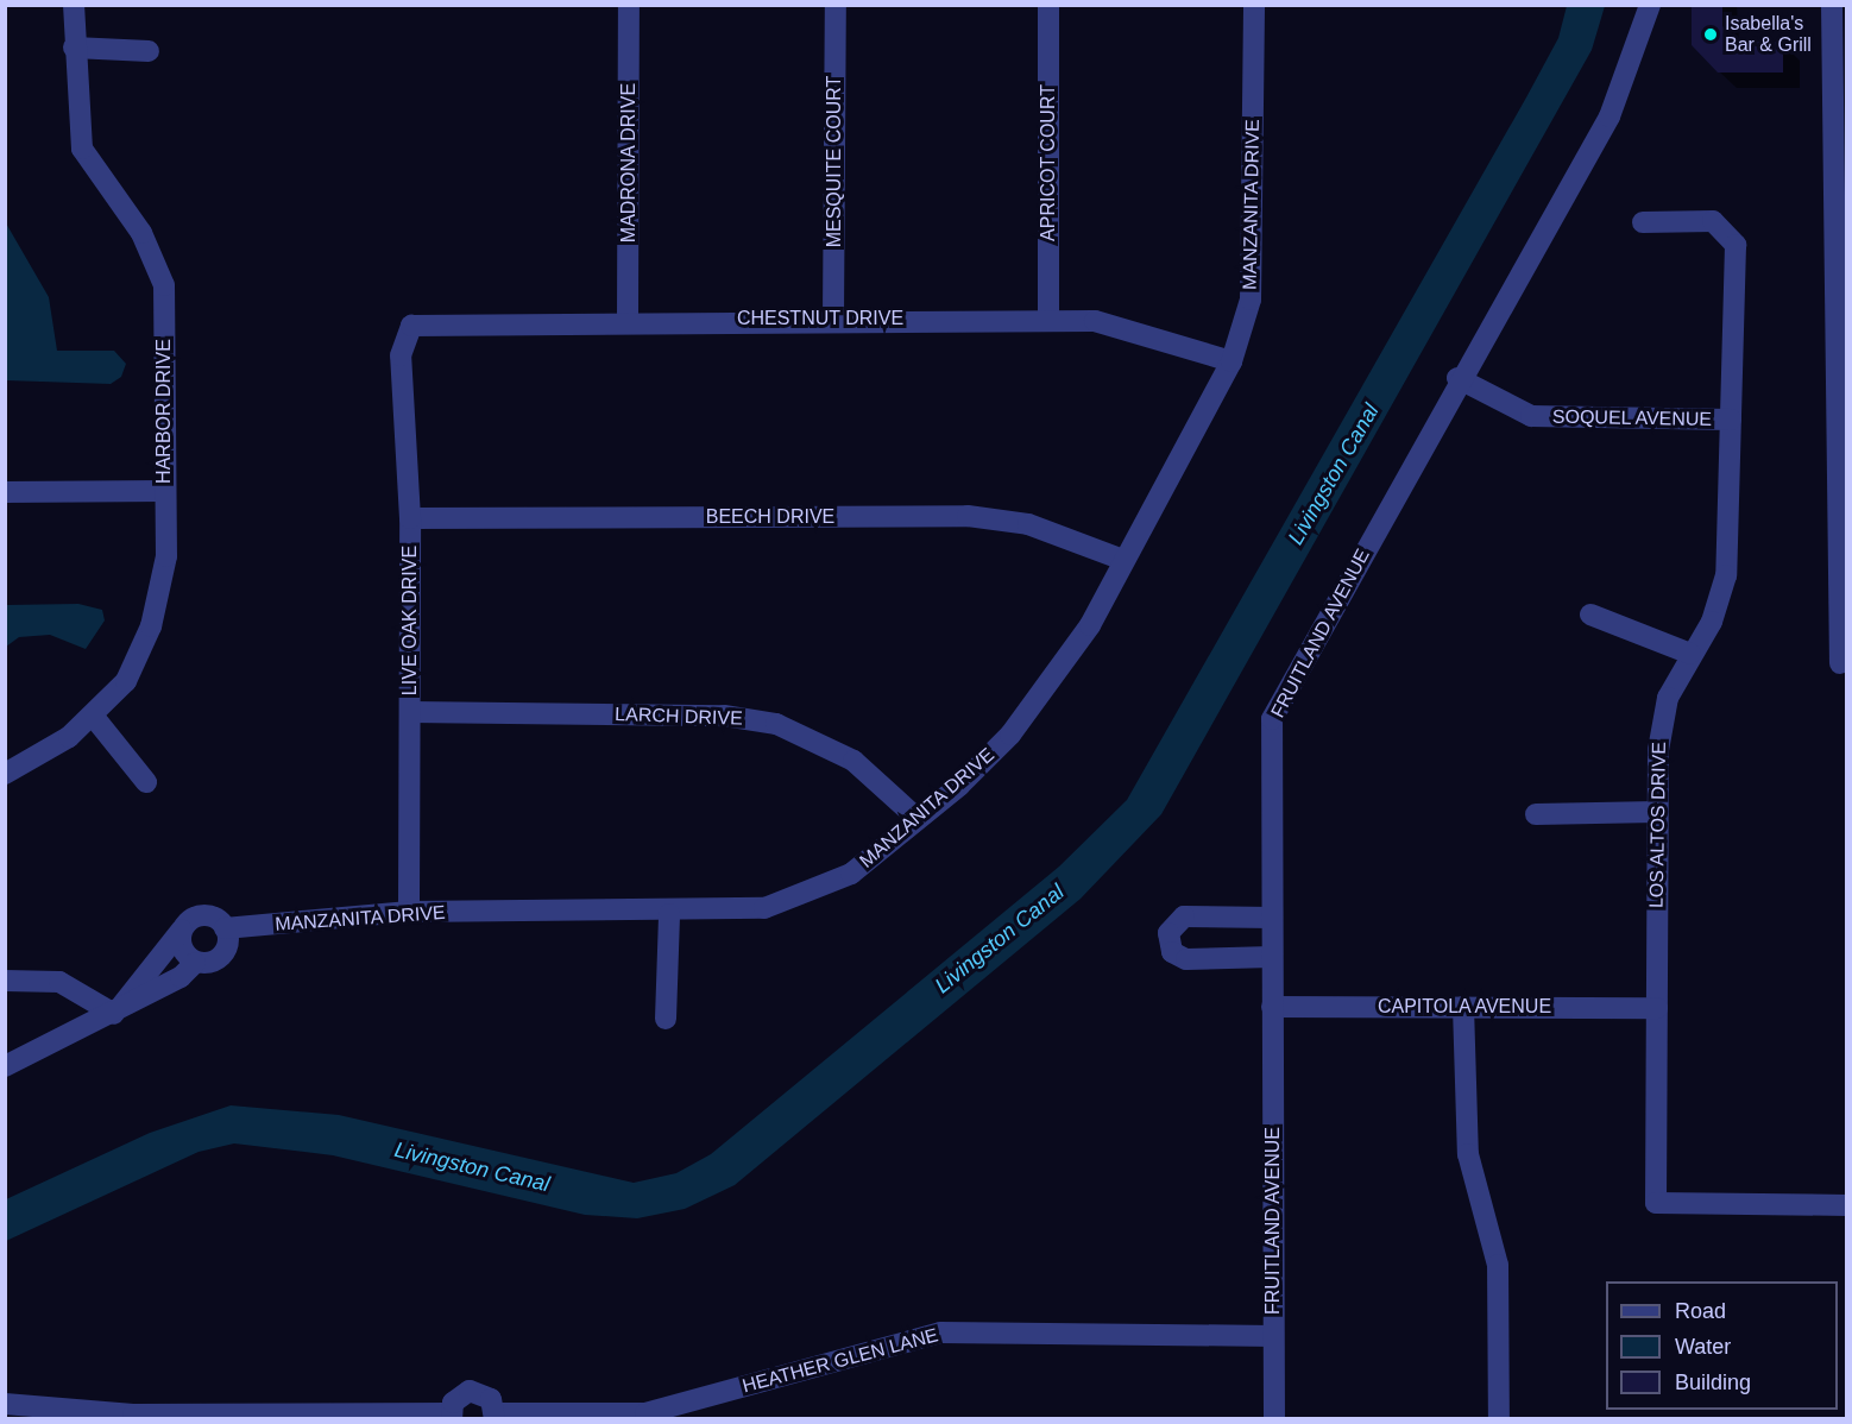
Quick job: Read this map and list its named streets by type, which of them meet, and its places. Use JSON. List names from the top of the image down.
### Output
{
  "streets": {
    "street": [
      "MESQUITE COURT",
      "MADRONA DRIVE",
      "APRICOT COURT",
      "MANZANITA DRIVE",
      "CHESTNUT DRIVE",
      "HARBOR DRIVE",
      "SOQUEL AVENUE",
      "BEECH DRIVE",
      "LIVE OAK DRIVE",
      "FRUITLAND AVENUE",
      "LARCH DRIVE",
      "LOS ALTOS DRIVE",
      "CAPITOLA AVENUE",
      "HEATHER GLEN LANE"
    ]
  },
  "crossings": [
    ["MESQUITE COURT", "CHESTNUT DRIVE"],
    ["MADRONA DRIVE", "CHESTNUT DRIVE"],
    ["APRICOT COURT", "CHESTNUT DRIVE"],
    ["MANZANITA DRIVE", "CHESTNUT DRIVE"],
    ["MANZANITA DRIVE", "BEECH DRIVE"],
    ["MANZANITA DRIVE", "LIVE OAK DRIVE"],
    ["MANZANITA DRIVE", "LARCH DRIVE"],
    ["CHESTNUT DRIVE", "LIVE OAK DRIVE"],
    ["SOQUEL AVENUE", "FRUITLAND AVENUE"],
    ["SOQUEL AVENUE", "LOS ALTOS DRIVE"],
    ["BEECH DRIVE", "LIVE OAK DRIVE"],
    ["LIVE OAK DRIVE", "LARCH DRIVE"],
    ["FRUITLAND AVENUE", "CAPITOLA AVENUE"],
    ["FRUITLAND AVENUE", "HEATHER GLEN LANE"],
    ["LOS ALTOS DRIVE", "CAPITOLA AVENUE"]
  ],
  "water": ["Livingston Canal"],
  "places": ["Isabella's Bar & Grill"],
  "legend": ["Road", "Water", "Building"]
}
